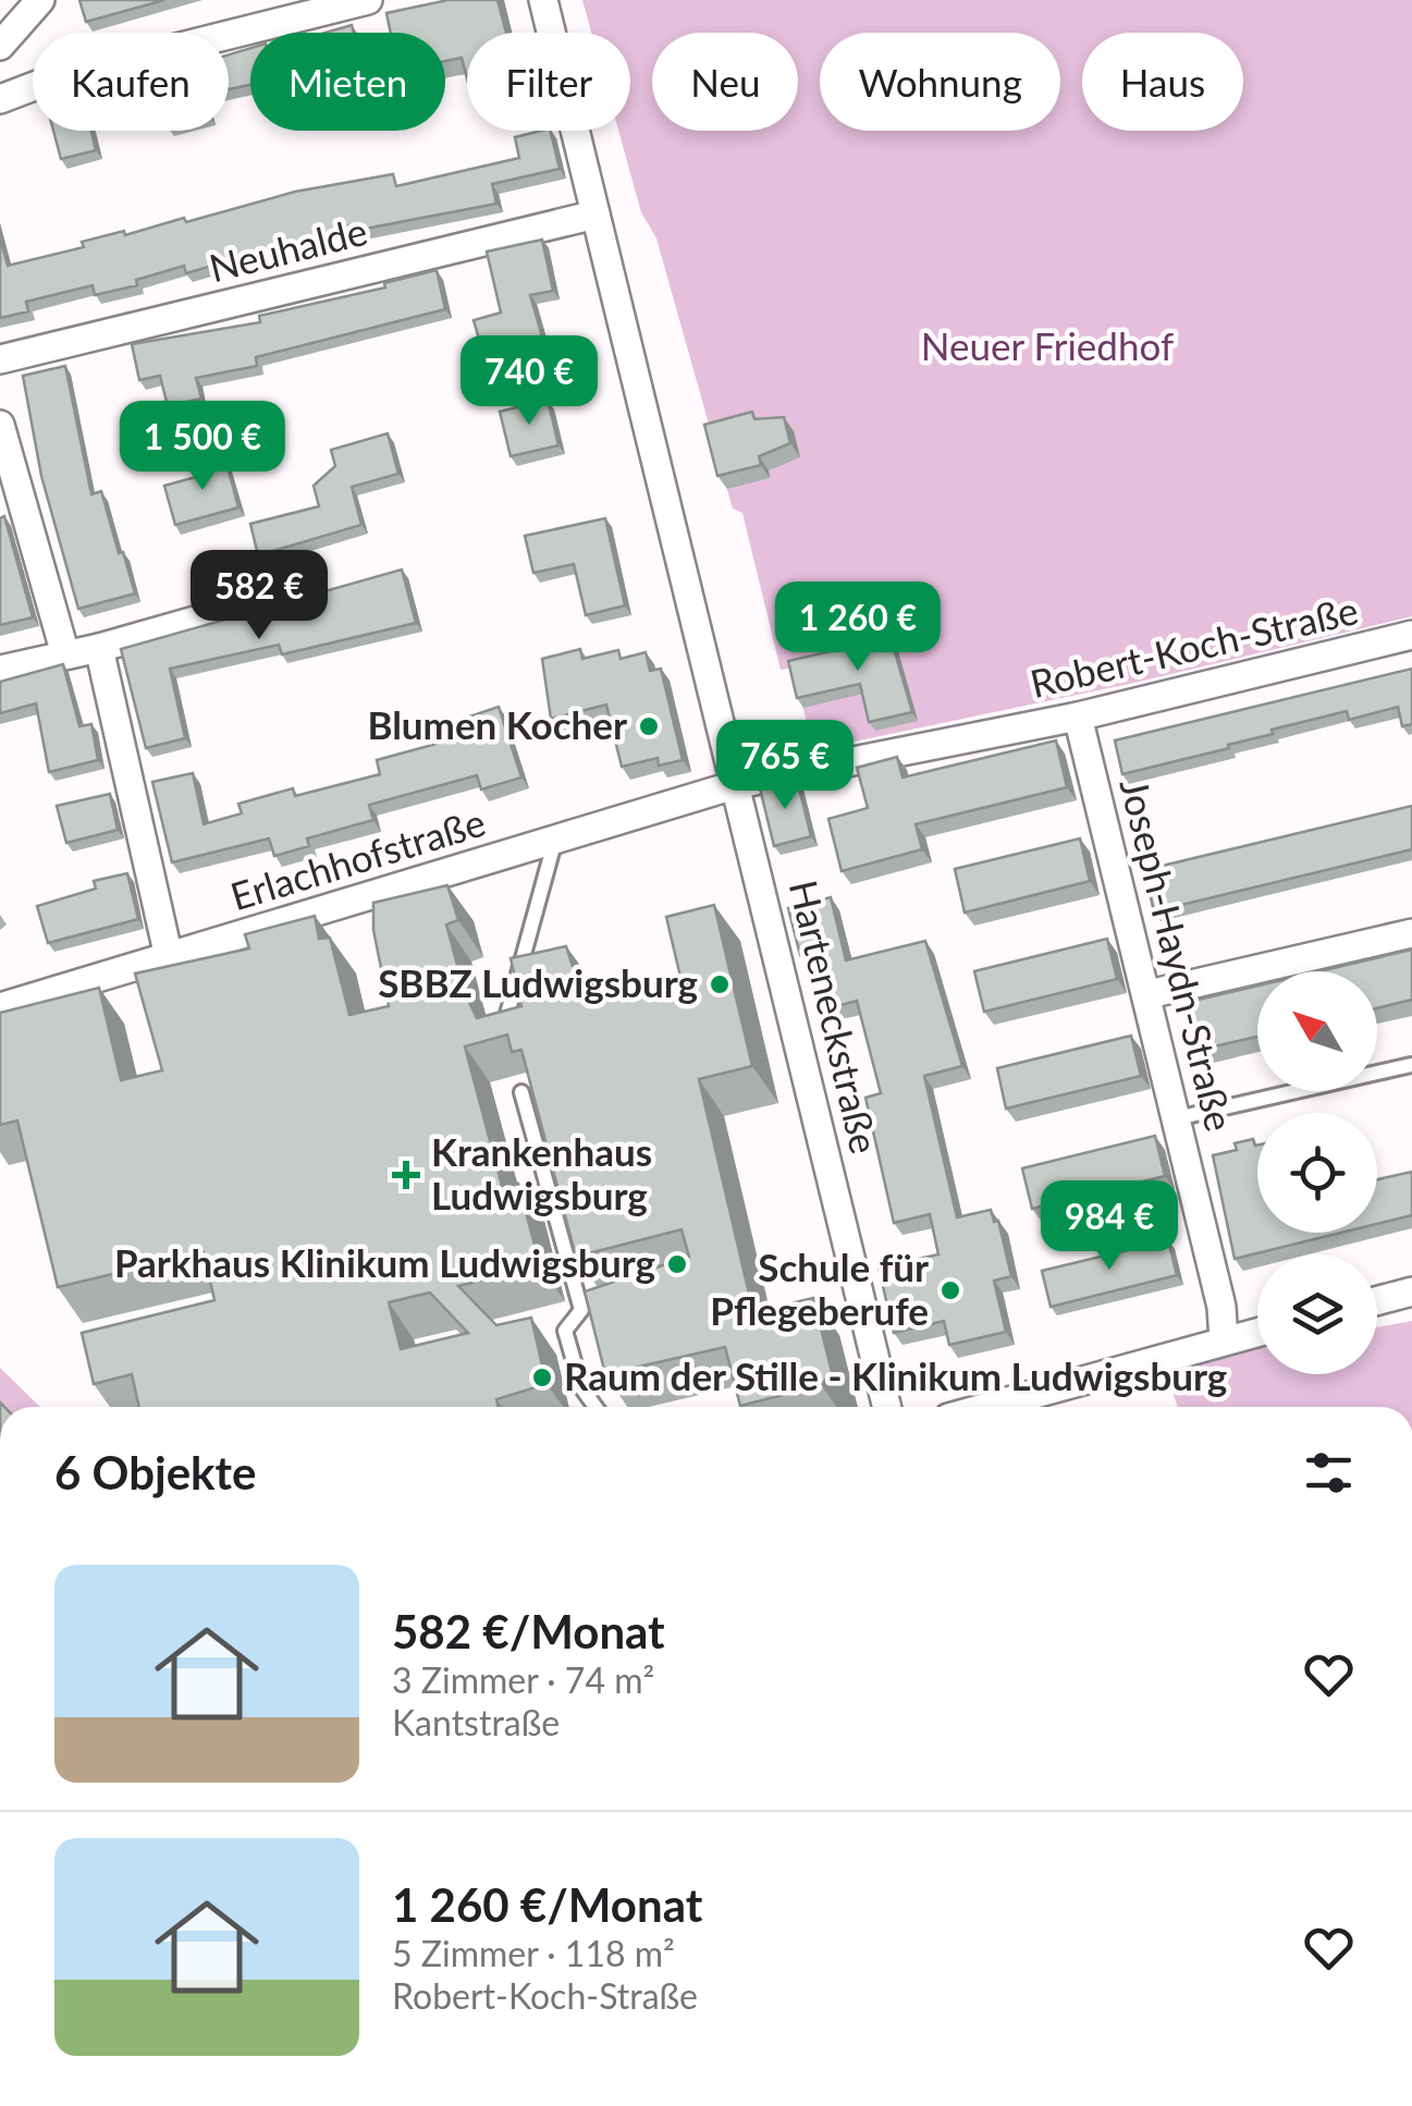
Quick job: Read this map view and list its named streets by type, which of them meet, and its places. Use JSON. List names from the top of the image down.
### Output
{
  "streets": {
    "street": [
      "Neuhalde",
      "Robert-Koch-Straße",
      "Erlachhofstraße",
      "Joseph-Haydn-Straße",
      "Harteneckstraße"
    ]
  },
  "crossings": [
    ["Neuhalde", "Harteneckstraße"],
    ["Robert-Koch-Straße", "Erlachhofstraße"],
    ["Robert-Koch-Straße", "Joseph-Haydn-Straße"],
    ["Robert-Koch-Straße", "Harteneckstraße"],
    ["Erlachhofstraße", "Harteneckstraße"]
  ],
  "parks": ["Neuer Friedhof"],
  "places": {
    "other": [
      "Blumen Kocher",
      "SBBZ Ludwigsburg",
      "Parkhaus Klinikum Ludwigsburg",
      "Schule für Pflegeberufe",
      "Raum der Stille - Klinikum Ludwigsburg"
    ],
    "health": ["Krankenhaus Ludwigsburg"]
  },
  "north": "top left",
  "page": {
    "chip": [
      "Kaufen",
      "Mieten",
      "Filter",
      "Neu",
      "Wohnung",
      "Haus"
    ],
    "price": [
      "740 €",
      "1 500 €",
      "582 €",
      "1 260 €",
      "765 €",
      "984 €"
    ],
    "heading": "6 Objekte",
    "list": [
      {
        "name": "582 €/Monat",
        "note": "3 Zimmer · 74 m² · Kantstraße"
      },
      {
        "name": "1 260 €/Monat",
        "note": "5 Zimmer · 118 m² · Robert-Koch-Straße"
      }
    ]
  }
}
